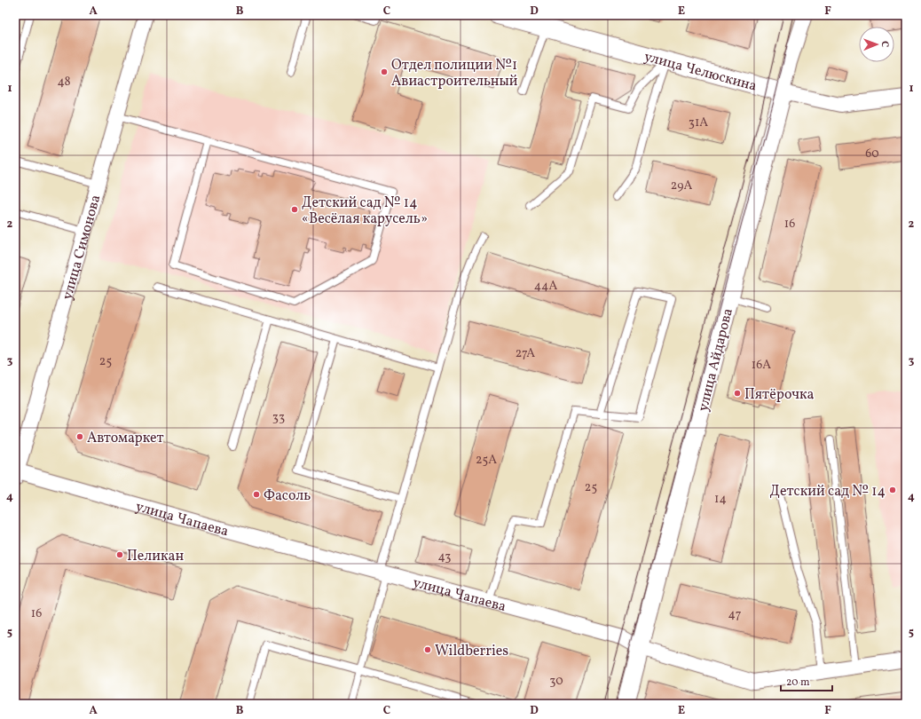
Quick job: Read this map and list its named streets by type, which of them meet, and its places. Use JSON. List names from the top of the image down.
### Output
{
  "streets": {
    "street": [
      "улица Челюскина",
      "улица Симонова",
      "улица Айдарова",
      "улица Чапаева"
    ]
  },
  "crossings": [
    ["улица Челюскина", "улица Айдарова"],
    ["улица Симонова", "улица Чапаева"],
    ["улица Айдарова", "улица Чапаева"]
  ],
  "places": [
    "Отдел полиции №1 Авиастроительный",
    "Детский сад № 14 «Весёлая карусель»",
    "Пятёрочка",
    "Автомаркет",
    "Детский сад № 14",
    "Фасоль",
    "Пеликан",
    "Wildberries"
  ],
  "house_numbers": [
    "48",
    "31А",
    "60",
    "29А",
    "16",
    "44А",
    "27А",
    "25",
    "16А",
    "33",
    "25А",
    "25",
    "14",
    "43",
    "16",
    "47",
    "30"
  ],
  "scale_bar": "20 m",
  "north": "right",
  "grid": {
    "columns": [
      "A",
      "B",
      "C",
      "D",
      "E",
      "F"
    ],
    "rows": [
      "1",
      "2",
      "3",
      "4",
      "5"
    ]
  }
}
